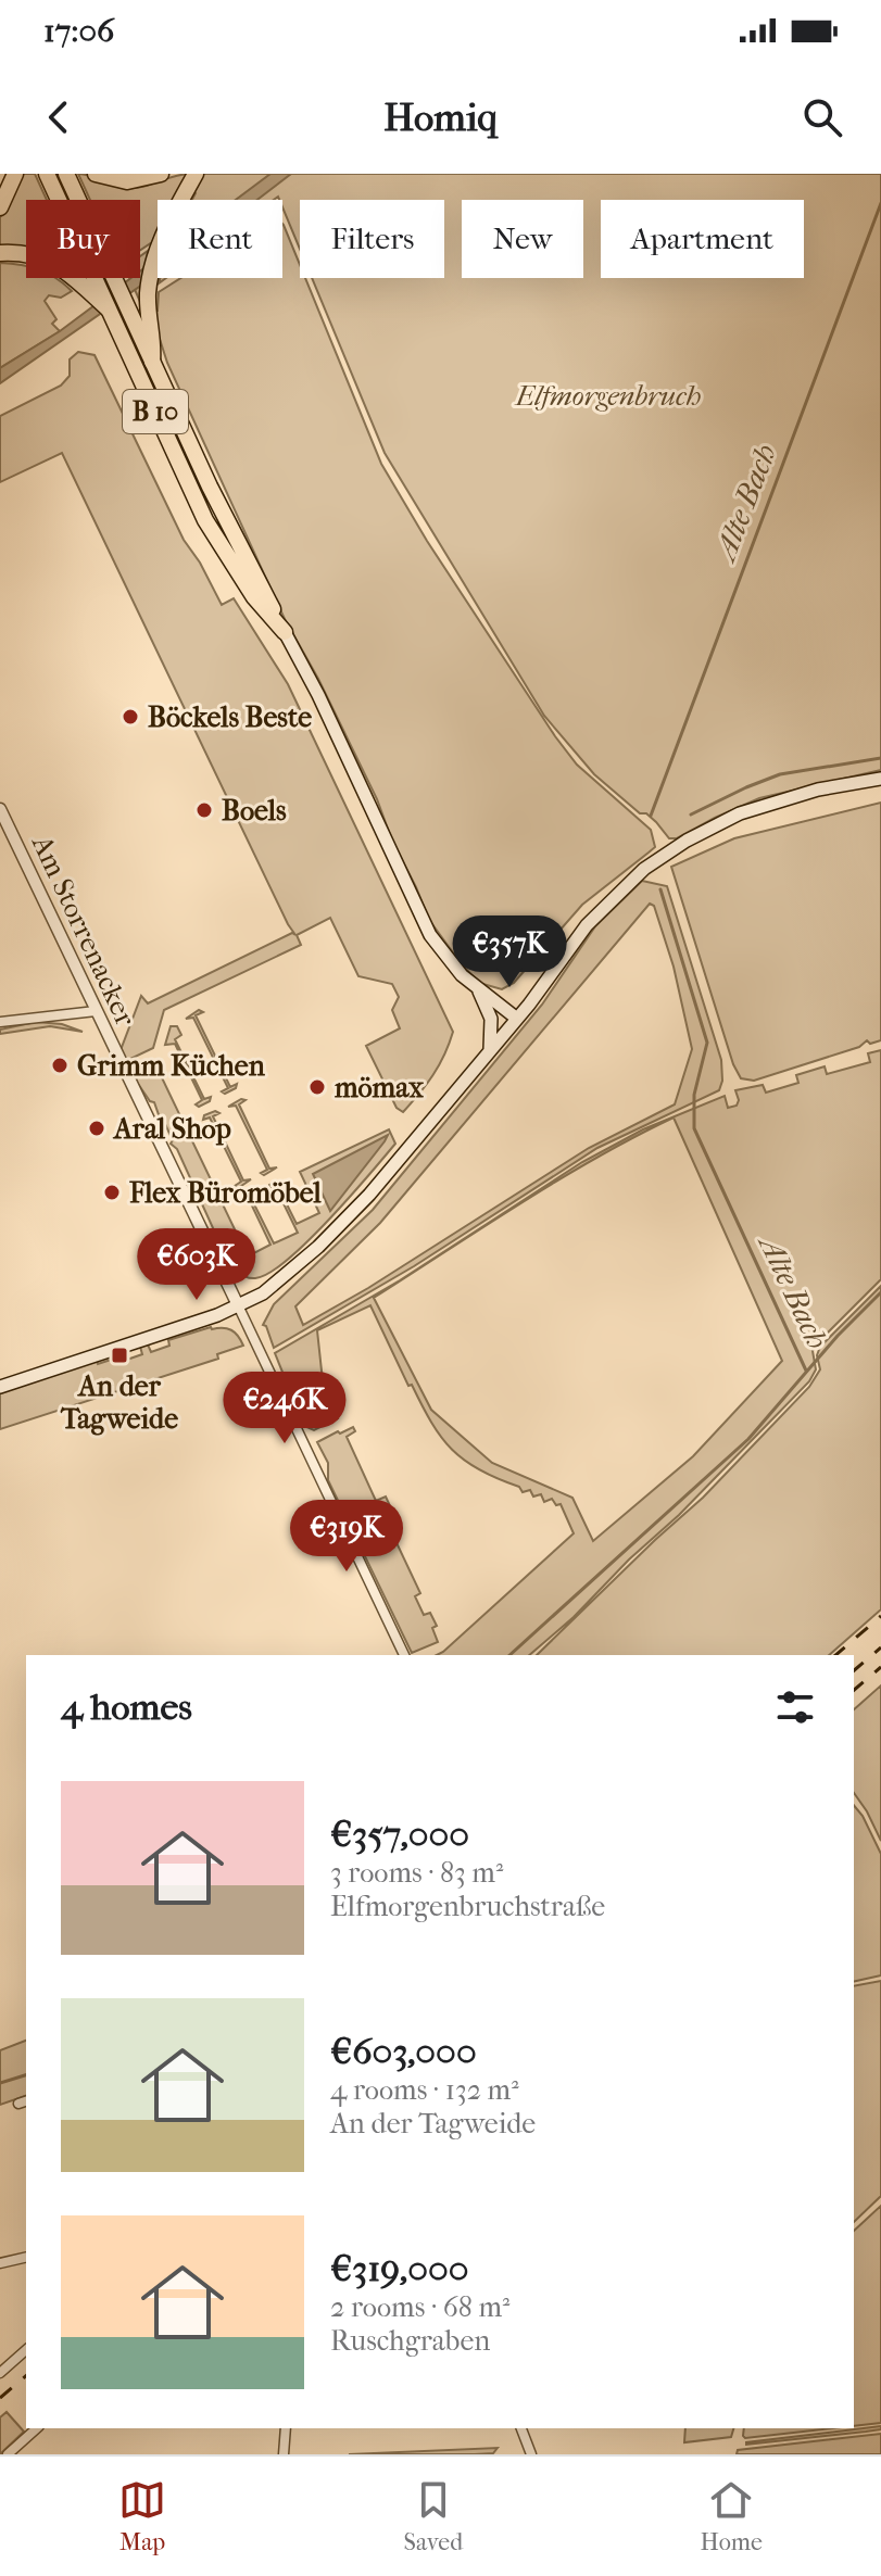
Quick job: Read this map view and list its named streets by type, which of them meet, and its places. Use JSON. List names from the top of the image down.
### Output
{
  "streets": {
    "highway": ["B 10"],
    "street": ["Am Storrenacker"]
  },
  "water": ["Alte Bach"],
  "parks": ["Elfmorgenbruch"],
  "places": {
    "other": [
      "Böckels Beste",
      "Boels",
      "Grimm Küchen",
      "mömax",
      "Aral Shop",
      "Flex Büromöbel"
    ],
    "transit": ["An der Tagweide"]
  },
  "page": {
    "status": "17:06",
    "header": "Homiq",
    "chip": [
      "Buy",
      "Rent",
      "Filters",
      "New",
      "Apartment"
    ],
    "price": [
      "€357K",
      "€603K",
      "€246K",
      "€319K"
    ],
    "heading": "4 homes",
    "list": [
      {
        "name": "€357,000",
        "note": "3 rooms · 83 m² · Elfmorgenbruchstraße"
      },
      {
        "name": "€603,000",
        "note": "4 rooms · 132 m² · An der Tagweide"
      },
      {
        "name": "€319,000",
        "note": "2 rooms · 68 m² · Ruschgraben"
      }
    ],
    "tabs": ["Map", "Saved", "Home"]
  }
}
